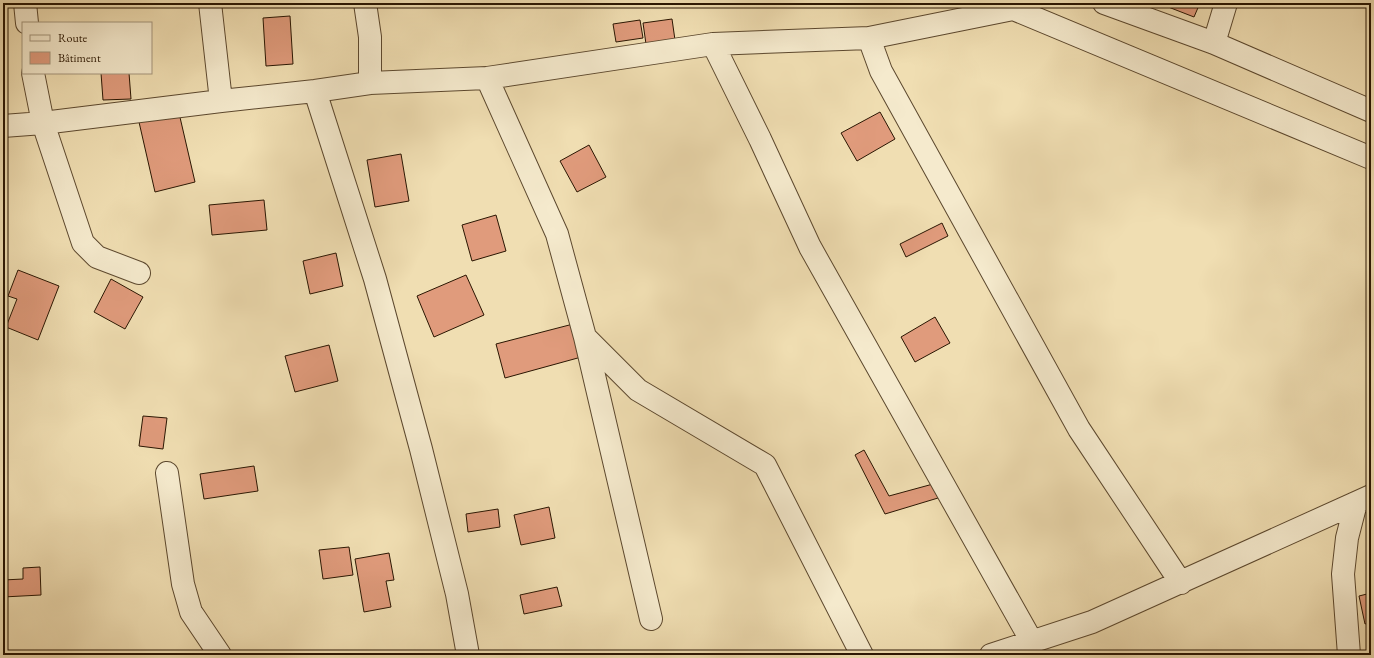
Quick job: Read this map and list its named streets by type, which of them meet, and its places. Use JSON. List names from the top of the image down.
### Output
{
  "legend": ["Route", "Bâtiment"]
}
